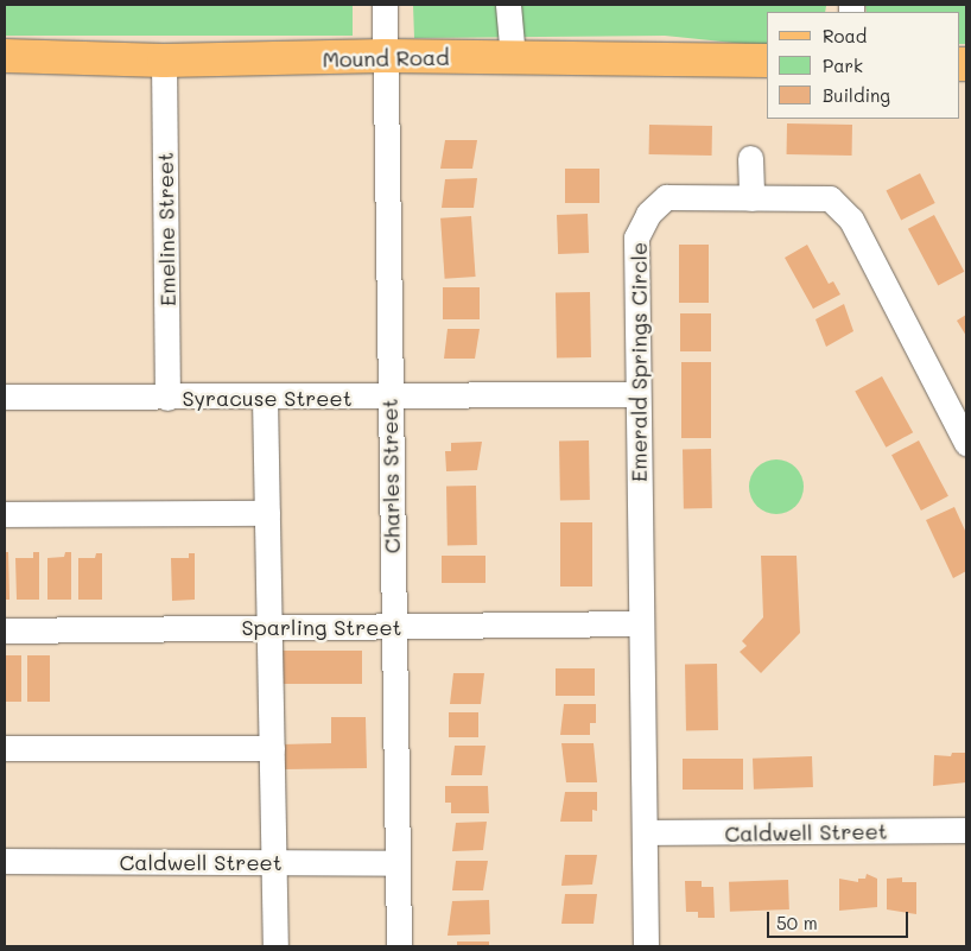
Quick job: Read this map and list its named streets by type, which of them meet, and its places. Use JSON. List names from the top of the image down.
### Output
{
  "streets": {
    "main road": ["Mound Road"],
    "street": [
      "Emeline Street",
      "Emerald Springs Circle",
      "Syracuse Street",
      "Charles Street",
      "Sparling Street",
      "Caldwell Street"
    ]
  },
  "crossings": [
    ["Mound Road", "Emeline Street"],
    ["Mound Road", "Charles Street"],
    ["Emeline Street", "Syracuse Street"],
    ["Emerald Springs Circle", "Syracuse Street"],
    ["Emerald Springs Circle", "Sparling Street"],
    ["Emerald Springs Circle", "Caldwell Street"],
    ["Syracuse Street", "Charles Street"],
    ["Charles Street", "Sparling Street"],
    ["Charles Street", "Caldwell Street"]
  ],
  "legend": ["Road", "Park", "Building"],
  "scale_bar": "50 m"
}
